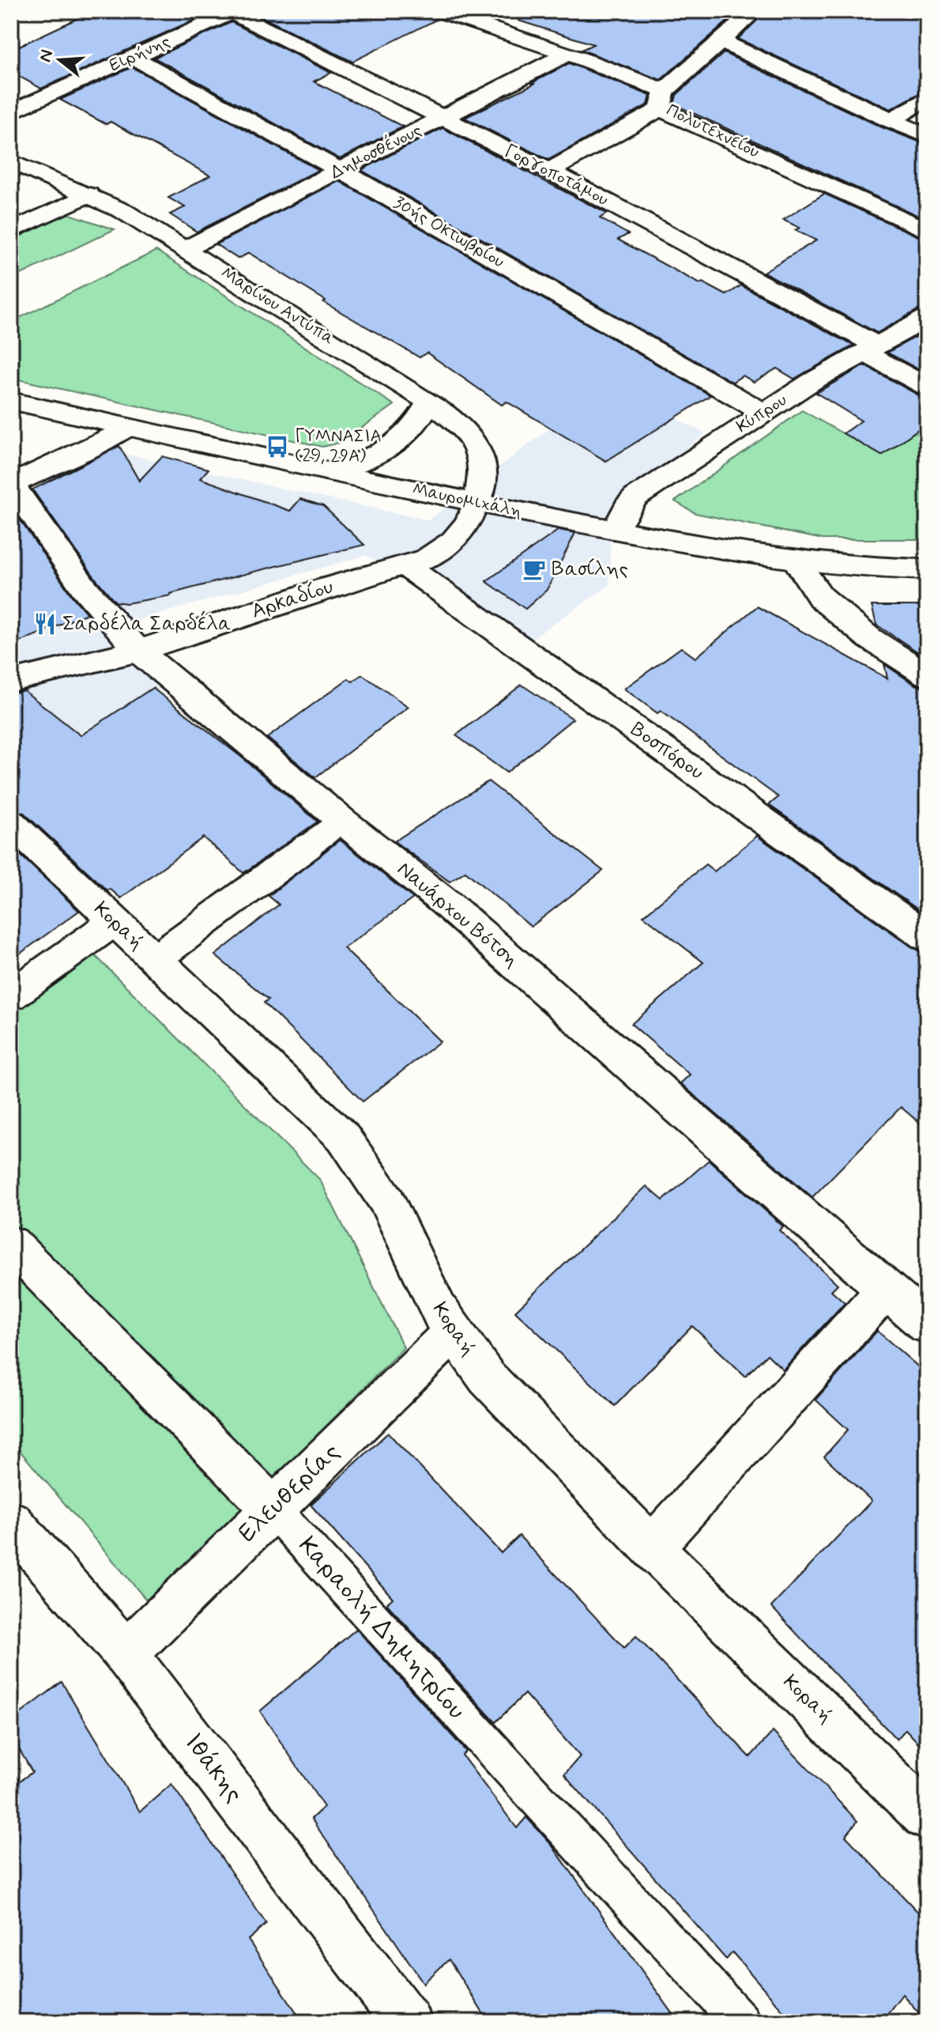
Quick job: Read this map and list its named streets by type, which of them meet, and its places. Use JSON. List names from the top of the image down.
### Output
{
  "streets": {
    "street": [
      "Ειρήνης",
      "Πολυτεχνείου",
      "Δημοσθένους",
      "Γοργοποτάμου",
      "30ής Οκτωβρίου",
      "Μαρίνου Αντύπα",
      "Κύπρου",
      "Μαυρομιχάλη",
      "Αρκαδίου",
      "Βοσπόρου",
      "Ναυάρχου Βότση",
      "Κοραή",
      "Ελευθερίας",
      "Καραολή Δημητρίου",
      "Ιθάκης"
    ]
  },
  "crossings": [
    ["Ειρήνης", "Γοργοποτάμου"],
    ["Ειρήνης", "30ής Οκτωβρίου"],
    ["Πολυτεχνείου", "Δημοσθένους"],
    ["Δημοσθένους", "Γοργοποτάμου"],
    ["Δημοσθένους", "30ής Οκτωβρίου"],
    ["Δημοσθένους", "Μαρίνου Αντύπα"],
    ["Γοργοποτάμου", "Κύπρου"],
    ["30ής Οκτωβρίου", "Κύπρου"],
    ["Μαρίνου Αντύπα", "Μαυρομιχάλη"],
    ["Μαρίνου Αντύπα", "Αρκαδίου"],
    ["Κύπρου", "Μαυρομιχάλη"],
    ["Μαυρομιχάλη", "Αρκαδίου"],
    ["Αρκαδίου", "Βοσπόρου"],
    ["Αρκαδίου", "Ναυάρχου Βότση"],
    ["Κοραή", "Ελευθερίας"],
    ["Ελευθερίας", "Καραολή Δημητρίου"],
    ["Ελευθερίας", "Ιθάκης"]
  ],
  "places": {
    "bus stop": ["ΓΥΜΝΑΣΙΑ (29, 29Α)"],
    "cafe": ["Βασίλης"],
    "restaurant": ["Σαρδέλα Σαρδέλα"]
  },
  "north": "left"
}
